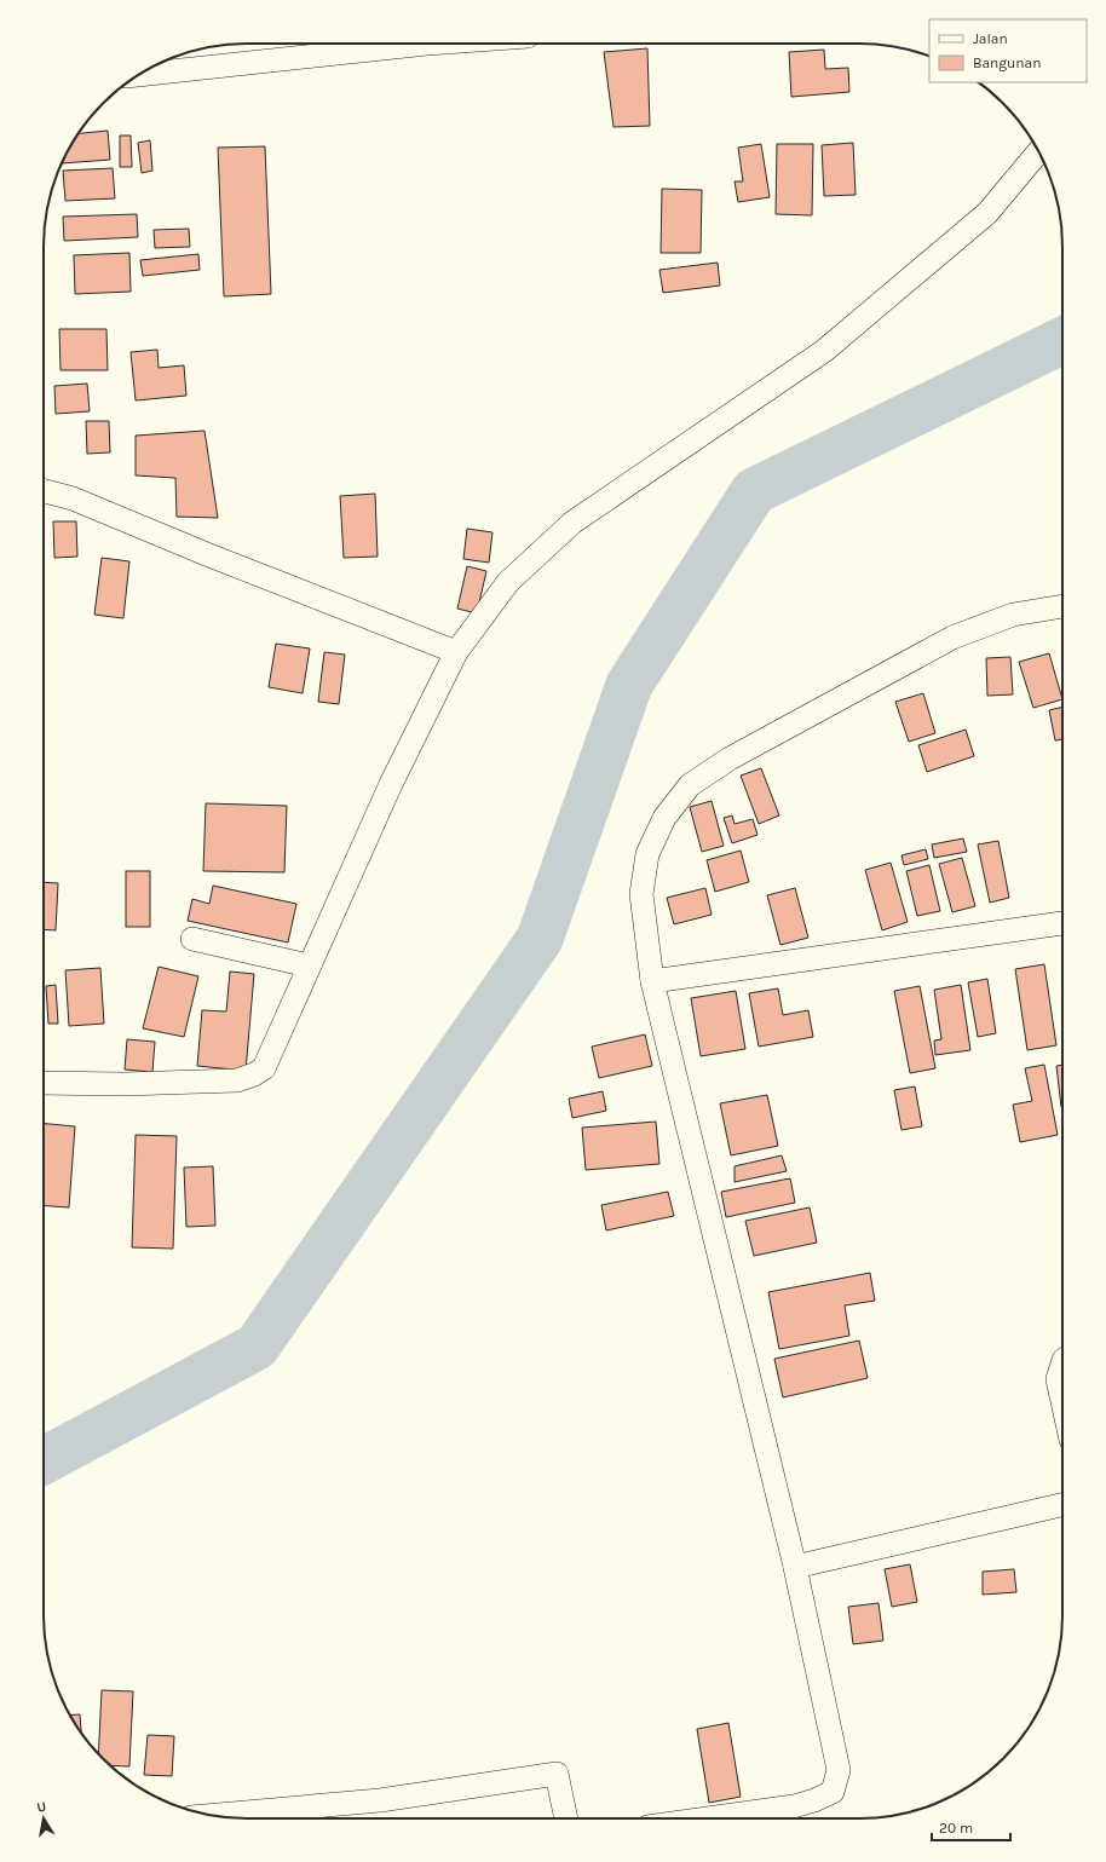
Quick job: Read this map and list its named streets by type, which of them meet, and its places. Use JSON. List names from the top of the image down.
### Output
{
  "legend": ["Jalan", "Bangunan"],
  "scale_bar": "20 m",
  "north": "top"
}
